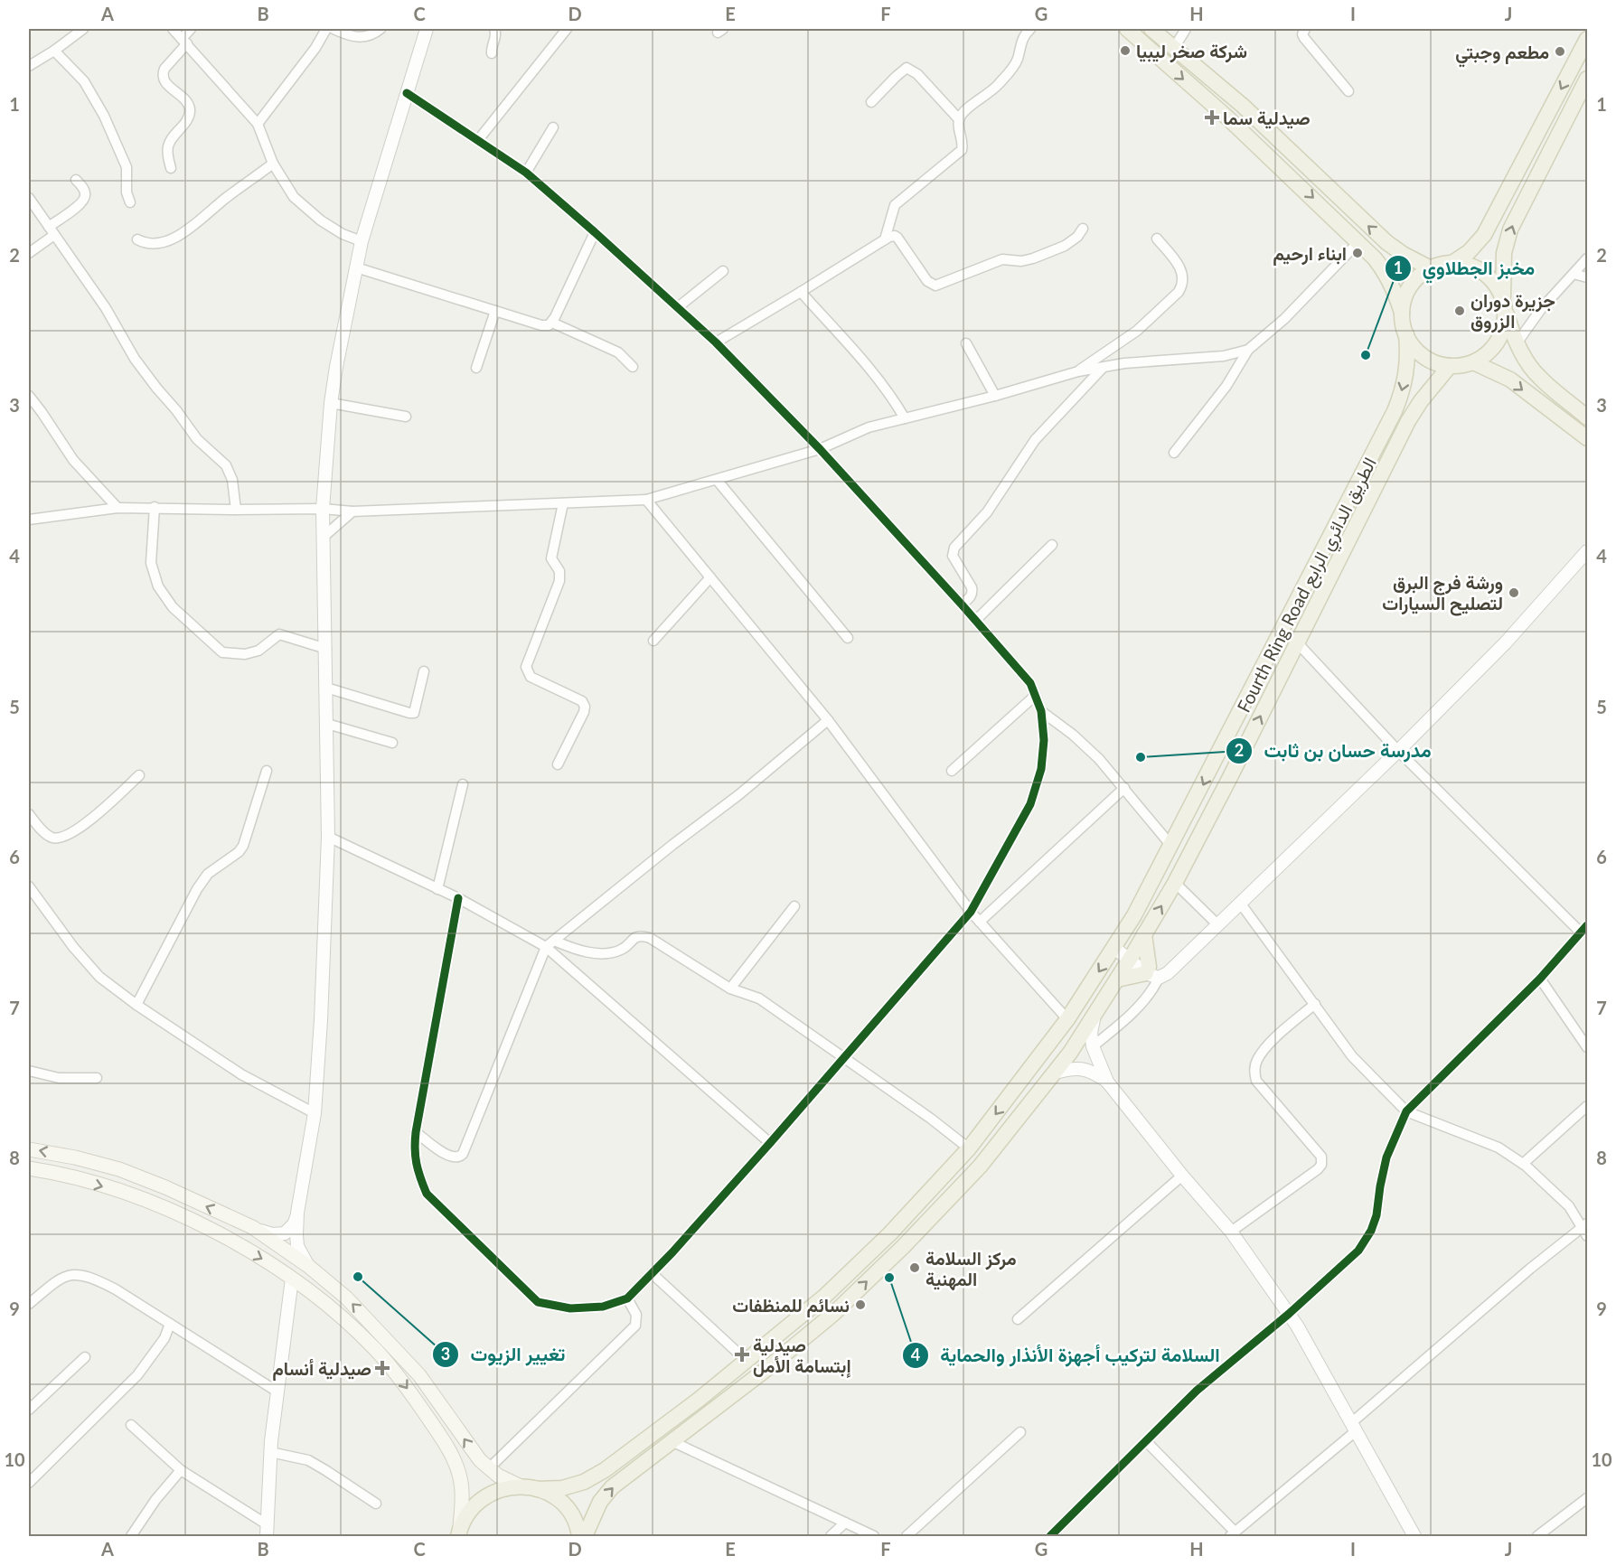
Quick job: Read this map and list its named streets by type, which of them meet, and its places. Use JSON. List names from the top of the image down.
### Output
{
  "streets": {
    "main road": ["Fourth Ring Road الطريق الدائري الرابع"]
  },
  "places": {
    "other": [
      "شركة صخر ليبيا",
      "مطعم وجبتي",
      "ابناء ارحيم",
      "جزيرة دوران الزروق",
      "مخبز الجطلاوي",
      "ورشة فرج البرق لتصليح السيارات",
      "مدرسة حسان بن ثابت",
      "مركز السلامة المهنية",
      "تغيير الزيوت",
      "السلامة لتركيب أجهزة الأنذار والحماية",
      "نسائم للمنظفات"
    ],
    "health": ["صيدلية سما", "صيدلية إبتسامة الأمل", "صيدلية أنسام"]
  },
  "grid": {
    "columns": [
      "A",
      "B",
      "C",
      "D",
      "E",
      "F",
      "G",
      "H",
      "I",
      "J"
    ],
    "rows": [
      "1",
      "2",
      "3",
      "4",
      "5",
      "6",
      "7",
      "8",
      "9",
      "10"
    ]
  }
}
